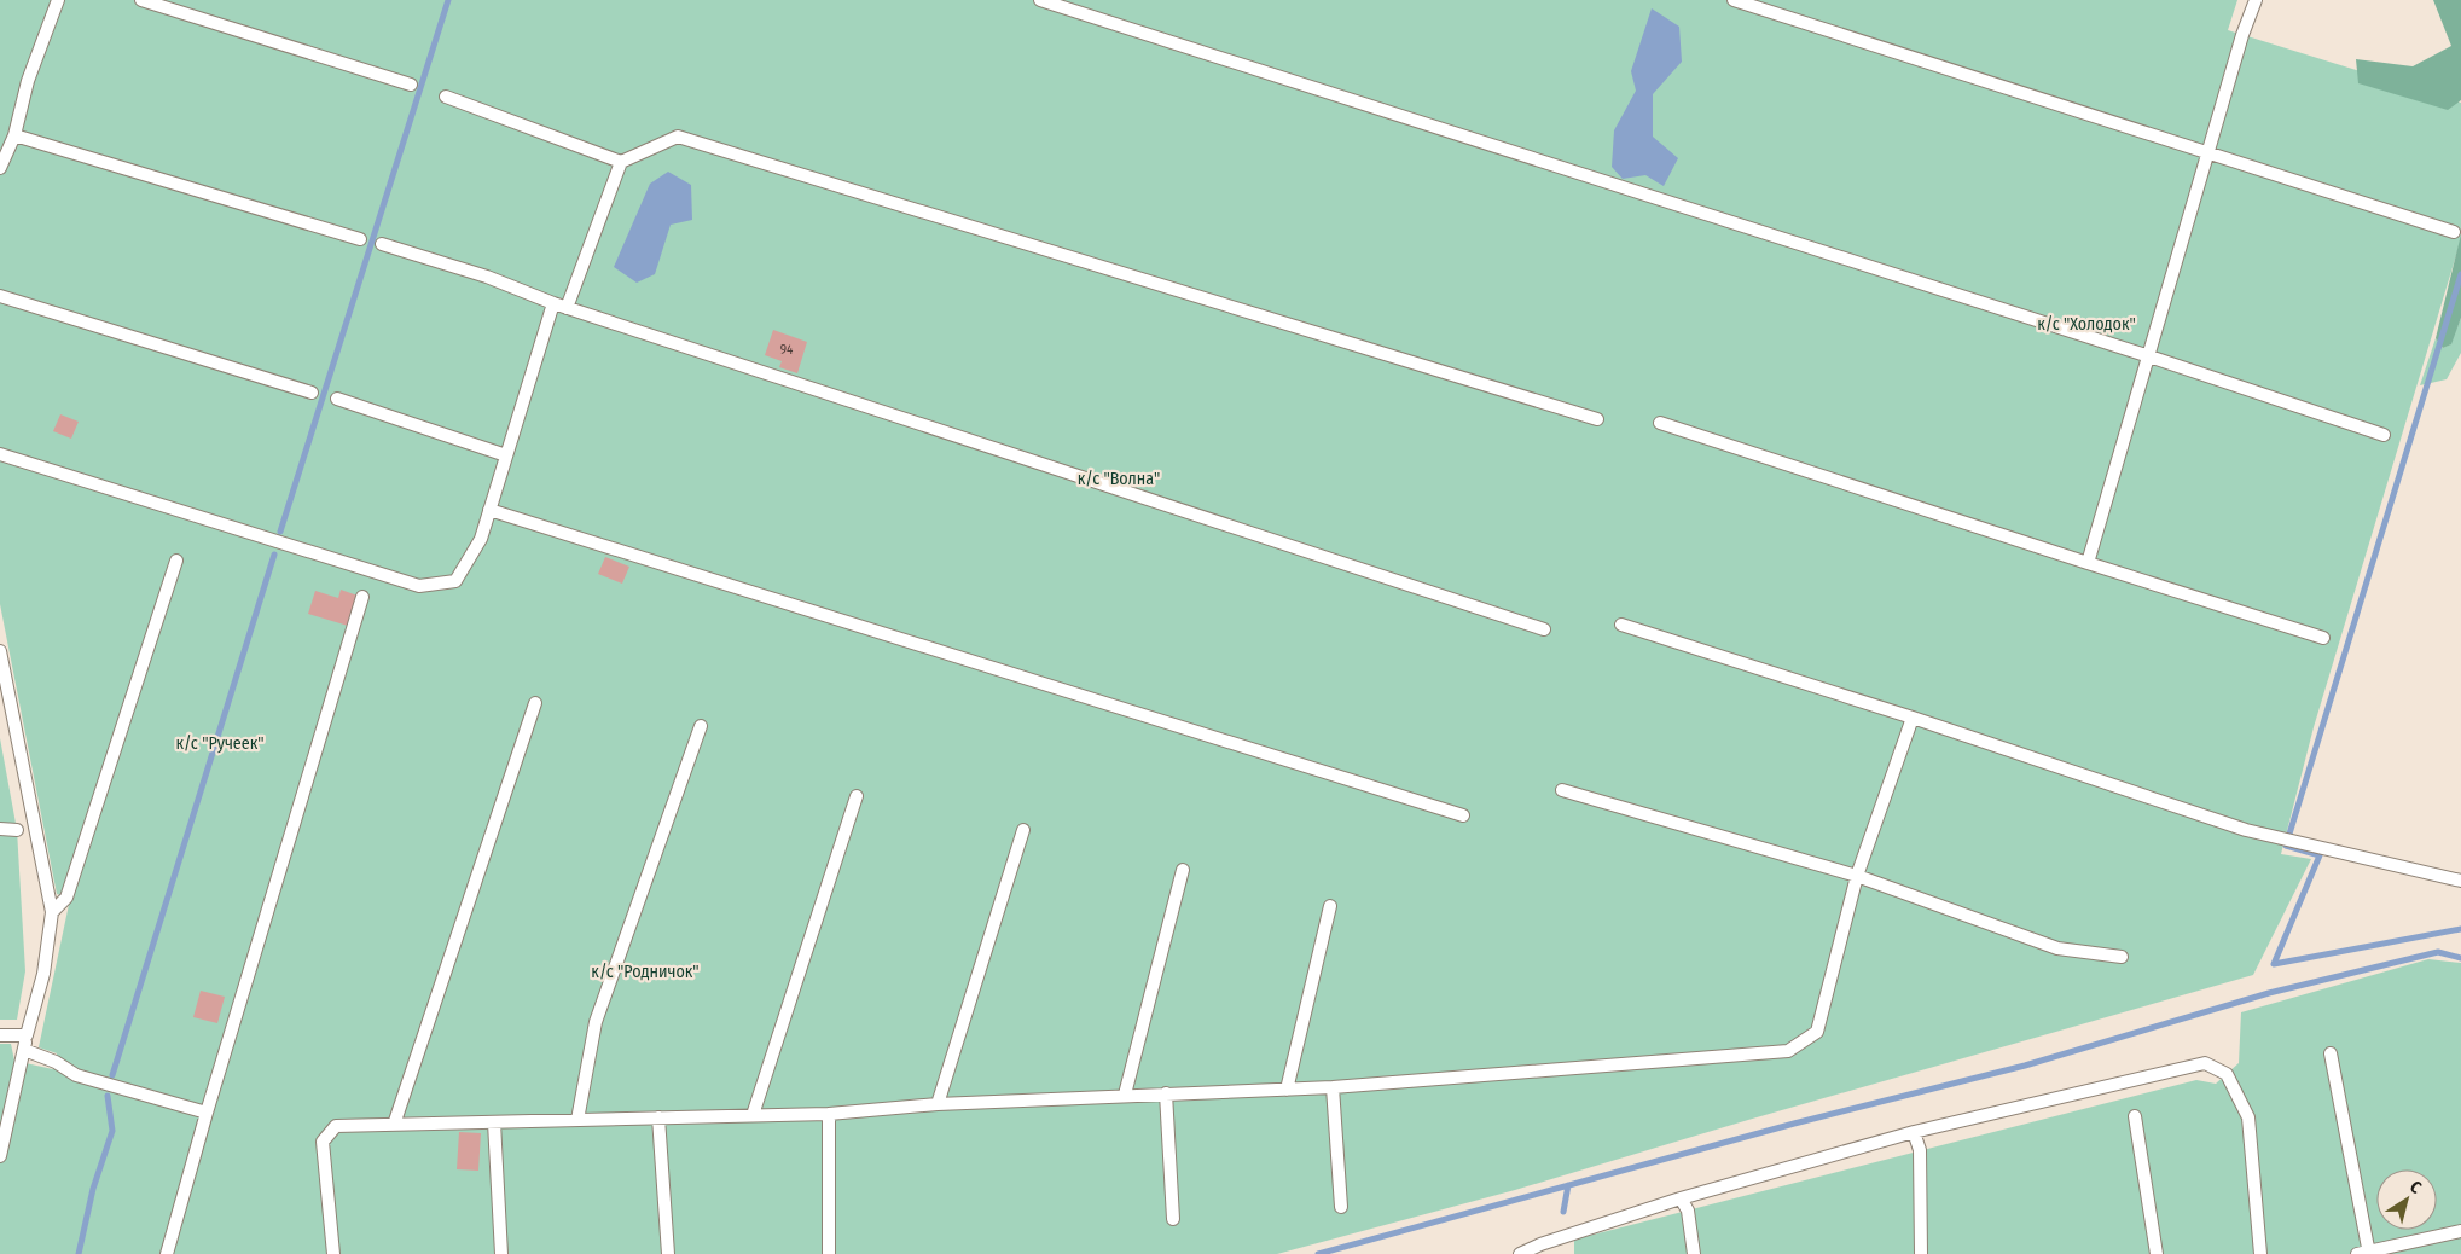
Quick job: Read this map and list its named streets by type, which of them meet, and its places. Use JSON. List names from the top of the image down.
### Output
{
  "parks": [
    "к/с \"Холодок\"",
    "к/с \"Волна\"",
    "к/с \"Ручеек\"",
    "к/с \"Родничок\""
  ],
  "house_numbers": ["94"],
  "north": "top right"
}
